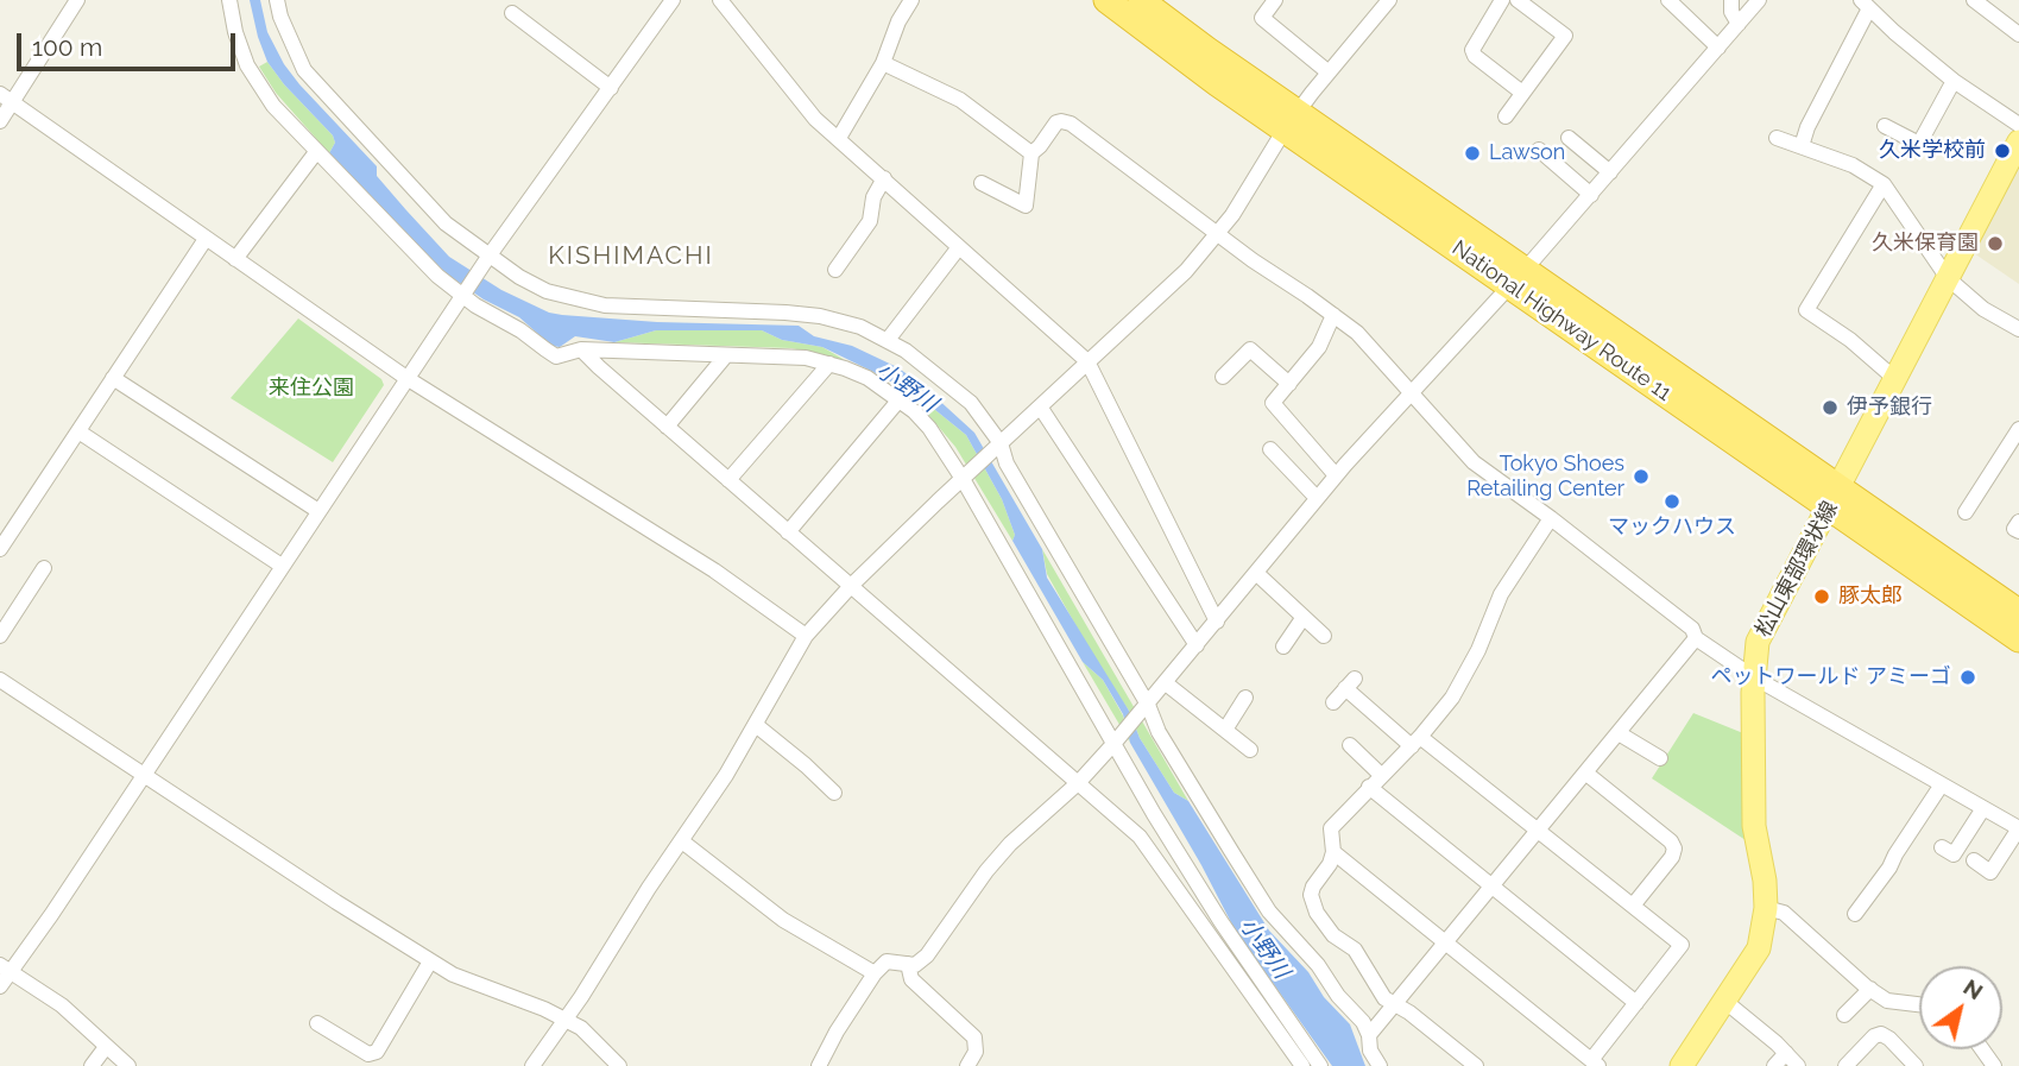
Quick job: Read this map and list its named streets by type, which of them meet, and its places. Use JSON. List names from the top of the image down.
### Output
{
  "streets": {
    "highway": ["National Highway Route 11"],
    "main road": ["松山東部環状線"]
  },
  "crossings": [
    ["National Highway Route 11", "松山東部環状線"]
  ],
  "districts": ["KISHIMACHI"],
  "water": ["小野川"],
  "parks": ["来住公園"],
  "places": [
    "久米学校前",
    "Lawson",
    "久米保育園",
    "伊予銀行",
    "Tokyo Shoes Retailing Center",
    "マックハウス",
    "豚太郎",
    "ペットワールド アミーゴ"
  ],
  "scale_bar": "100 m",
  "north": "top right"
}
